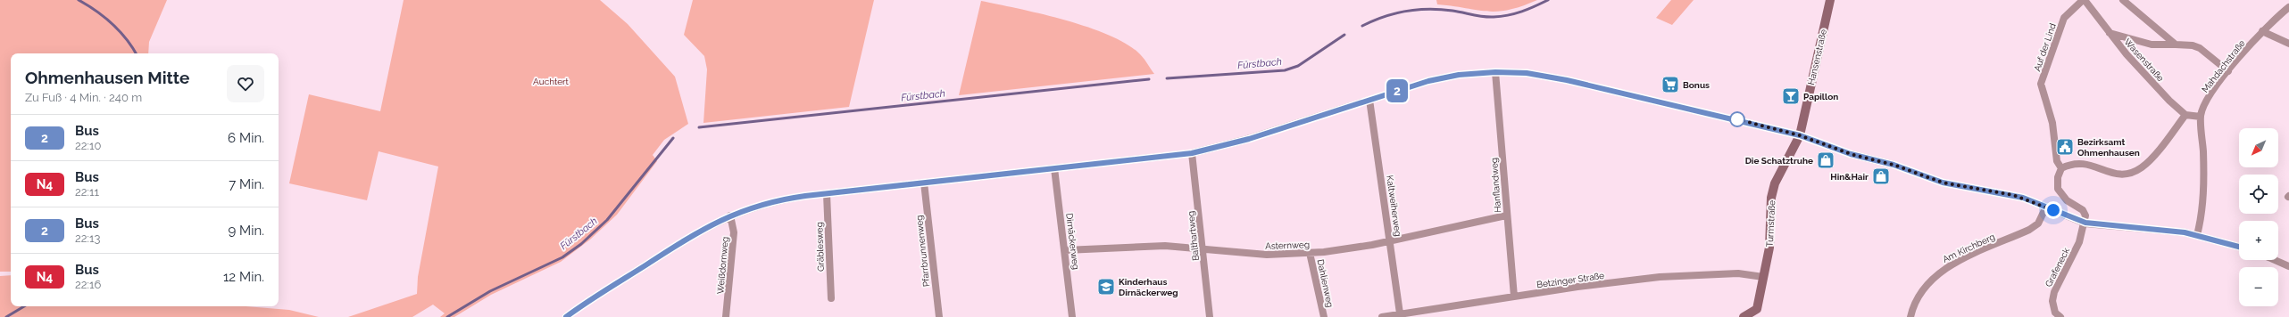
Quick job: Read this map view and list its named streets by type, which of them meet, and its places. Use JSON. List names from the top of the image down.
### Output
{
  "streets": {
    "street": [
      "Auf der Lind",
      "Hansenstraße",
      "Wasenstraße",
      "Mahdachstraße",
      "Hanflandweg",
      "Kaltweiherweg",
      "Turmstraße",
      "Balthartweg",
      "Dirnäckerweg",
      "Asternweg",
      "Gräblesweg",
      "Am Kirchberg",
      "Pfarrbrunnenweg",
      "Weißdornweg",
      "Grafeneck",
      "Betzinger Straße",
      "Dahlienweg"
    ]
  },
  "crossings": [
    ["Auf der Lind", "Wasenstraße"],
    ["Hansenstraße", "Turmstraße"],
    ["Hanflandweg", "Asternweg"],
    ["Hanflandweg", "Betzinger Straße"],
    ["Kaltweiherweg", "Asternweg"],
    ["Kaltweiherweg", "Betzinger Straße"],
    ["Turmstraße", "Betzinger Straße"],
    ["Balthartweg", "Asternweg"],
    ["Dirnäckerweg", "Asternweg"],
    ["Asternweg", "Dahlienweg"]
  ],
  "water": ["Fürstbach"],
  "parks": ["Auchtert"],
  "places": {
    "supermarket": ["Bonus"],
    "bar": ["Papillon"],
    "public building": ["Bezirksamt Ohmenhausen"],
    "shop": ["Die Schatztruhe", "Hin&Hair"],
    "school or university": ["Kinderhaus Dirnäckerweg"]
  },
  "lines": ["bus line 2"],
  "north": "bottom left",
  "page": {
    "on_map": "2",
    "heading": ["Ohmenhausen Mitte", "Zu Fuß · 4 Min. · 240 m"],
    "list": [
      {
        "mark": "2",
        "name": "Bus",
        "note": "22:10",
        "value": "6 Min."
      },
      {
        "mark": "N4",
        "name": "Bus",
        "note": "22:11",
        "value": "7 Min."
      },
      {
        "mark": "2",
        "name": "Bus",
        "note": "22:13",
        "value": "9 Min."
      },
      {
        "mark": "N4",
        "name": "Bus",
        "note": "22:16",
        "value": "12 Min."
      }
    ],
    "map_buttons": ["+", "−"]
  }
}
